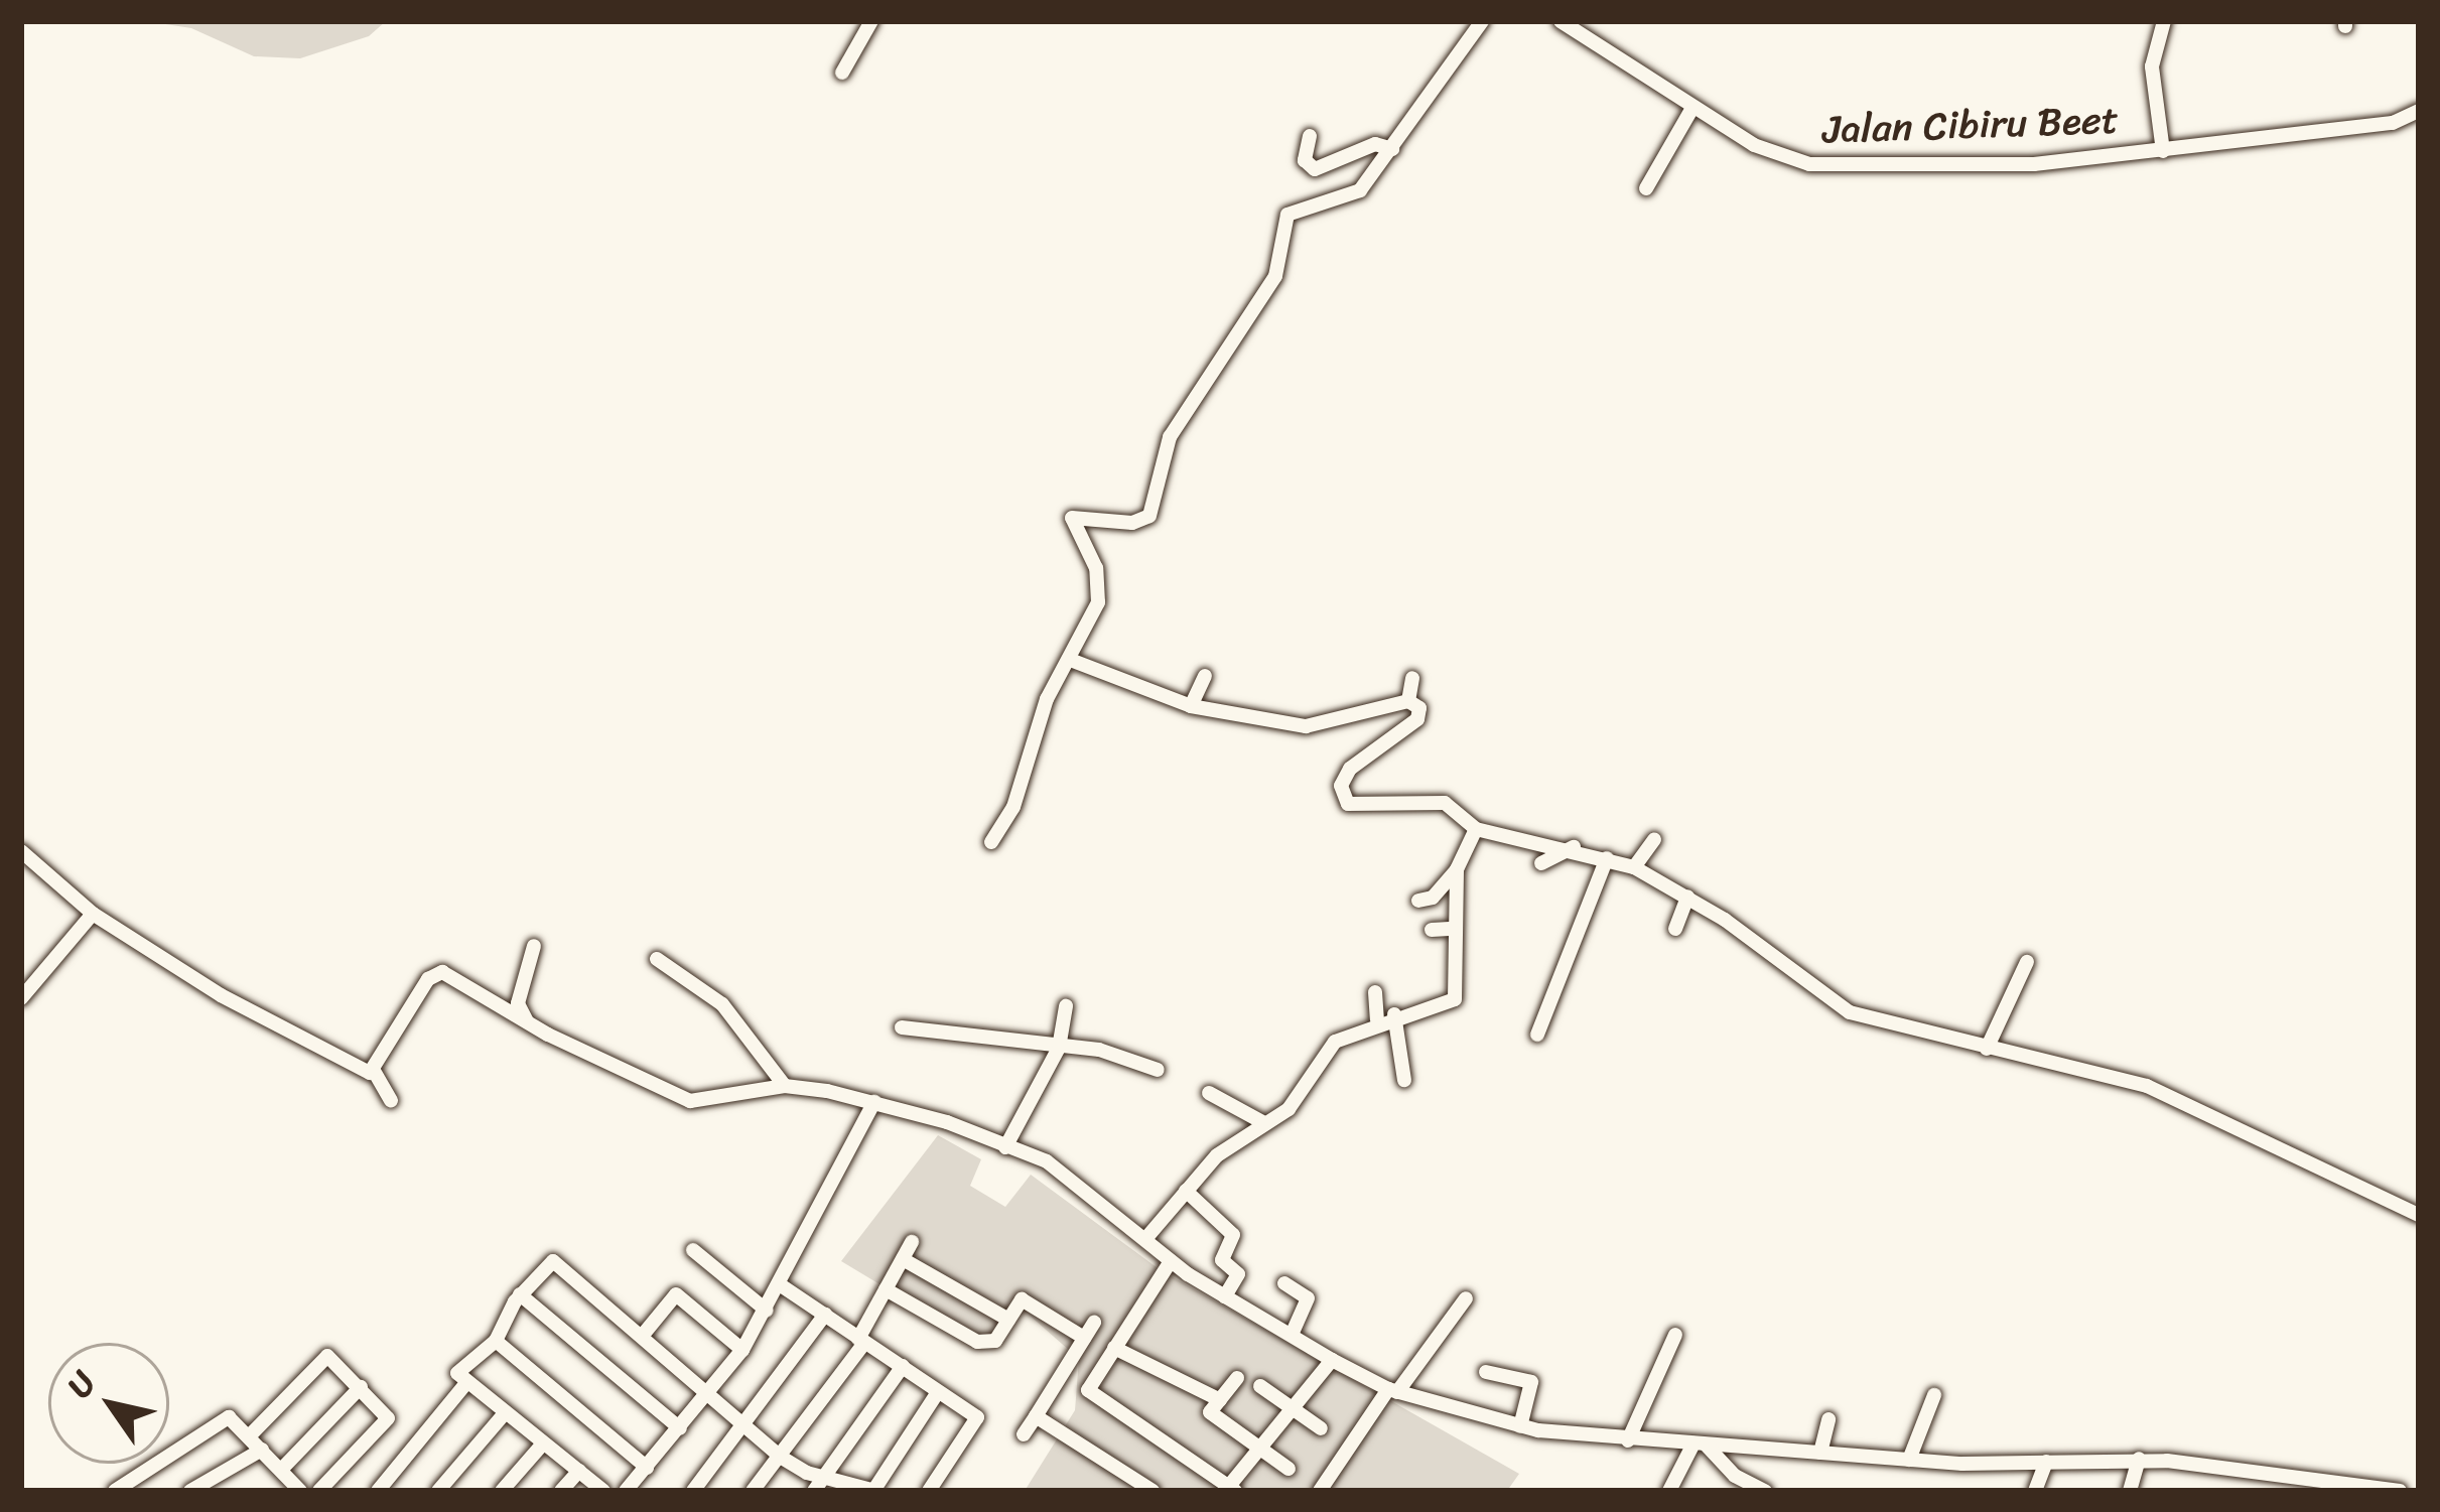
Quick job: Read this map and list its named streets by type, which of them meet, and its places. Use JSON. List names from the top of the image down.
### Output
{
  "streets": {
    "street": ["Jalan Cibiru Beet"]
  },
  "north": "top left"
}
